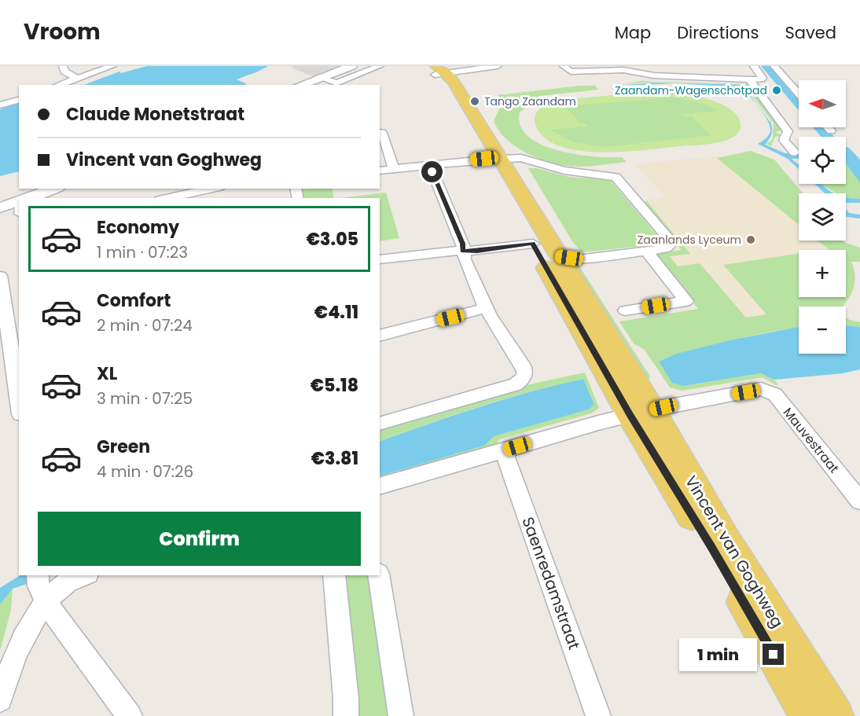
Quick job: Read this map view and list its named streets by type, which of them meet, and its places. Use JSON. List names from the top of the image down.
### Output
{
  "streets": {
    "main road": ["Vincent van Goghweg"],
    "street": ["Mauvestraat", "Saenredamstraat"]
  },
  "crossings": [
    ["Mauvestraat", "Vincent van Goghweg"]
  ],
  "places": ["Zaandam-Wagenschotpad", "Tango Zaandam", "Zaanlands Lyceum"],
  "north": "left",
  "page": {
    "header": "Vroom",
    "nav": ["Map", "Directions", "Saved"],
    "map_buttons": ["+", "−"],
    "banner": ["Claude Monetstraat", "Vincent van Goghweg"],
    "list": [
      {
        "name": "Economy",
        "note": "1 min · 07:23",
        "value": "€3.05"
      },
      {
        "name": "Comfort",
        "note": "2 min · 07:24",
        "value": "€4.11"
      },
      {
        "name": "XL",
        "note": "3 min · 07:25",
        "value": "€5.18"
      },
      {
        "name": "Green",
        "note": "4 min · 07:26",
        "value": "€3.81"
      }
    ],
    "buttons": "Confirm",
    "bubble": "1 min"
  }
}
